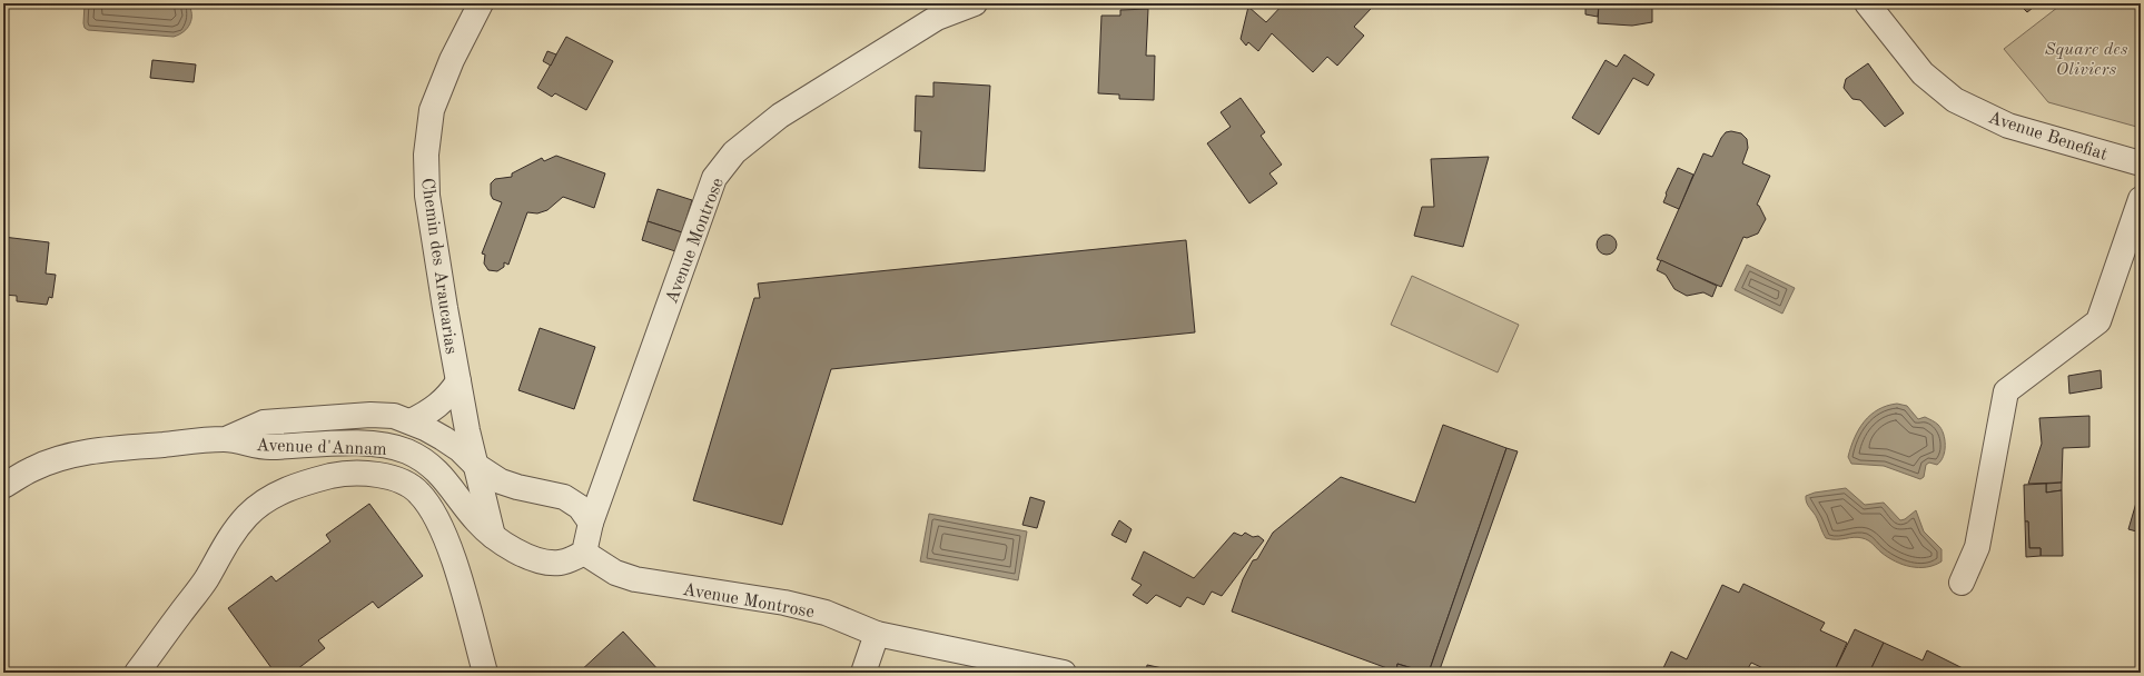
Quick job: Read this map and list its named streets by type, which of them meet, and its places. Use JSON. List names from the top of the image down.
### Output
{
  "streets": {
    "street": [
      "Avenue Benefiat",
      "Avenue Montrose",
      "Chemin des Araucarias",
      "Avenue d'Annam"
    ]
  },
  "crossings": [
    ["Avenue Montrose", "Avenue d'Annam"],
    ["Chemin des Araucarias", "Avenue d'Annam"]
  ],
  "parks": ["Square des Oliviers"]
}
